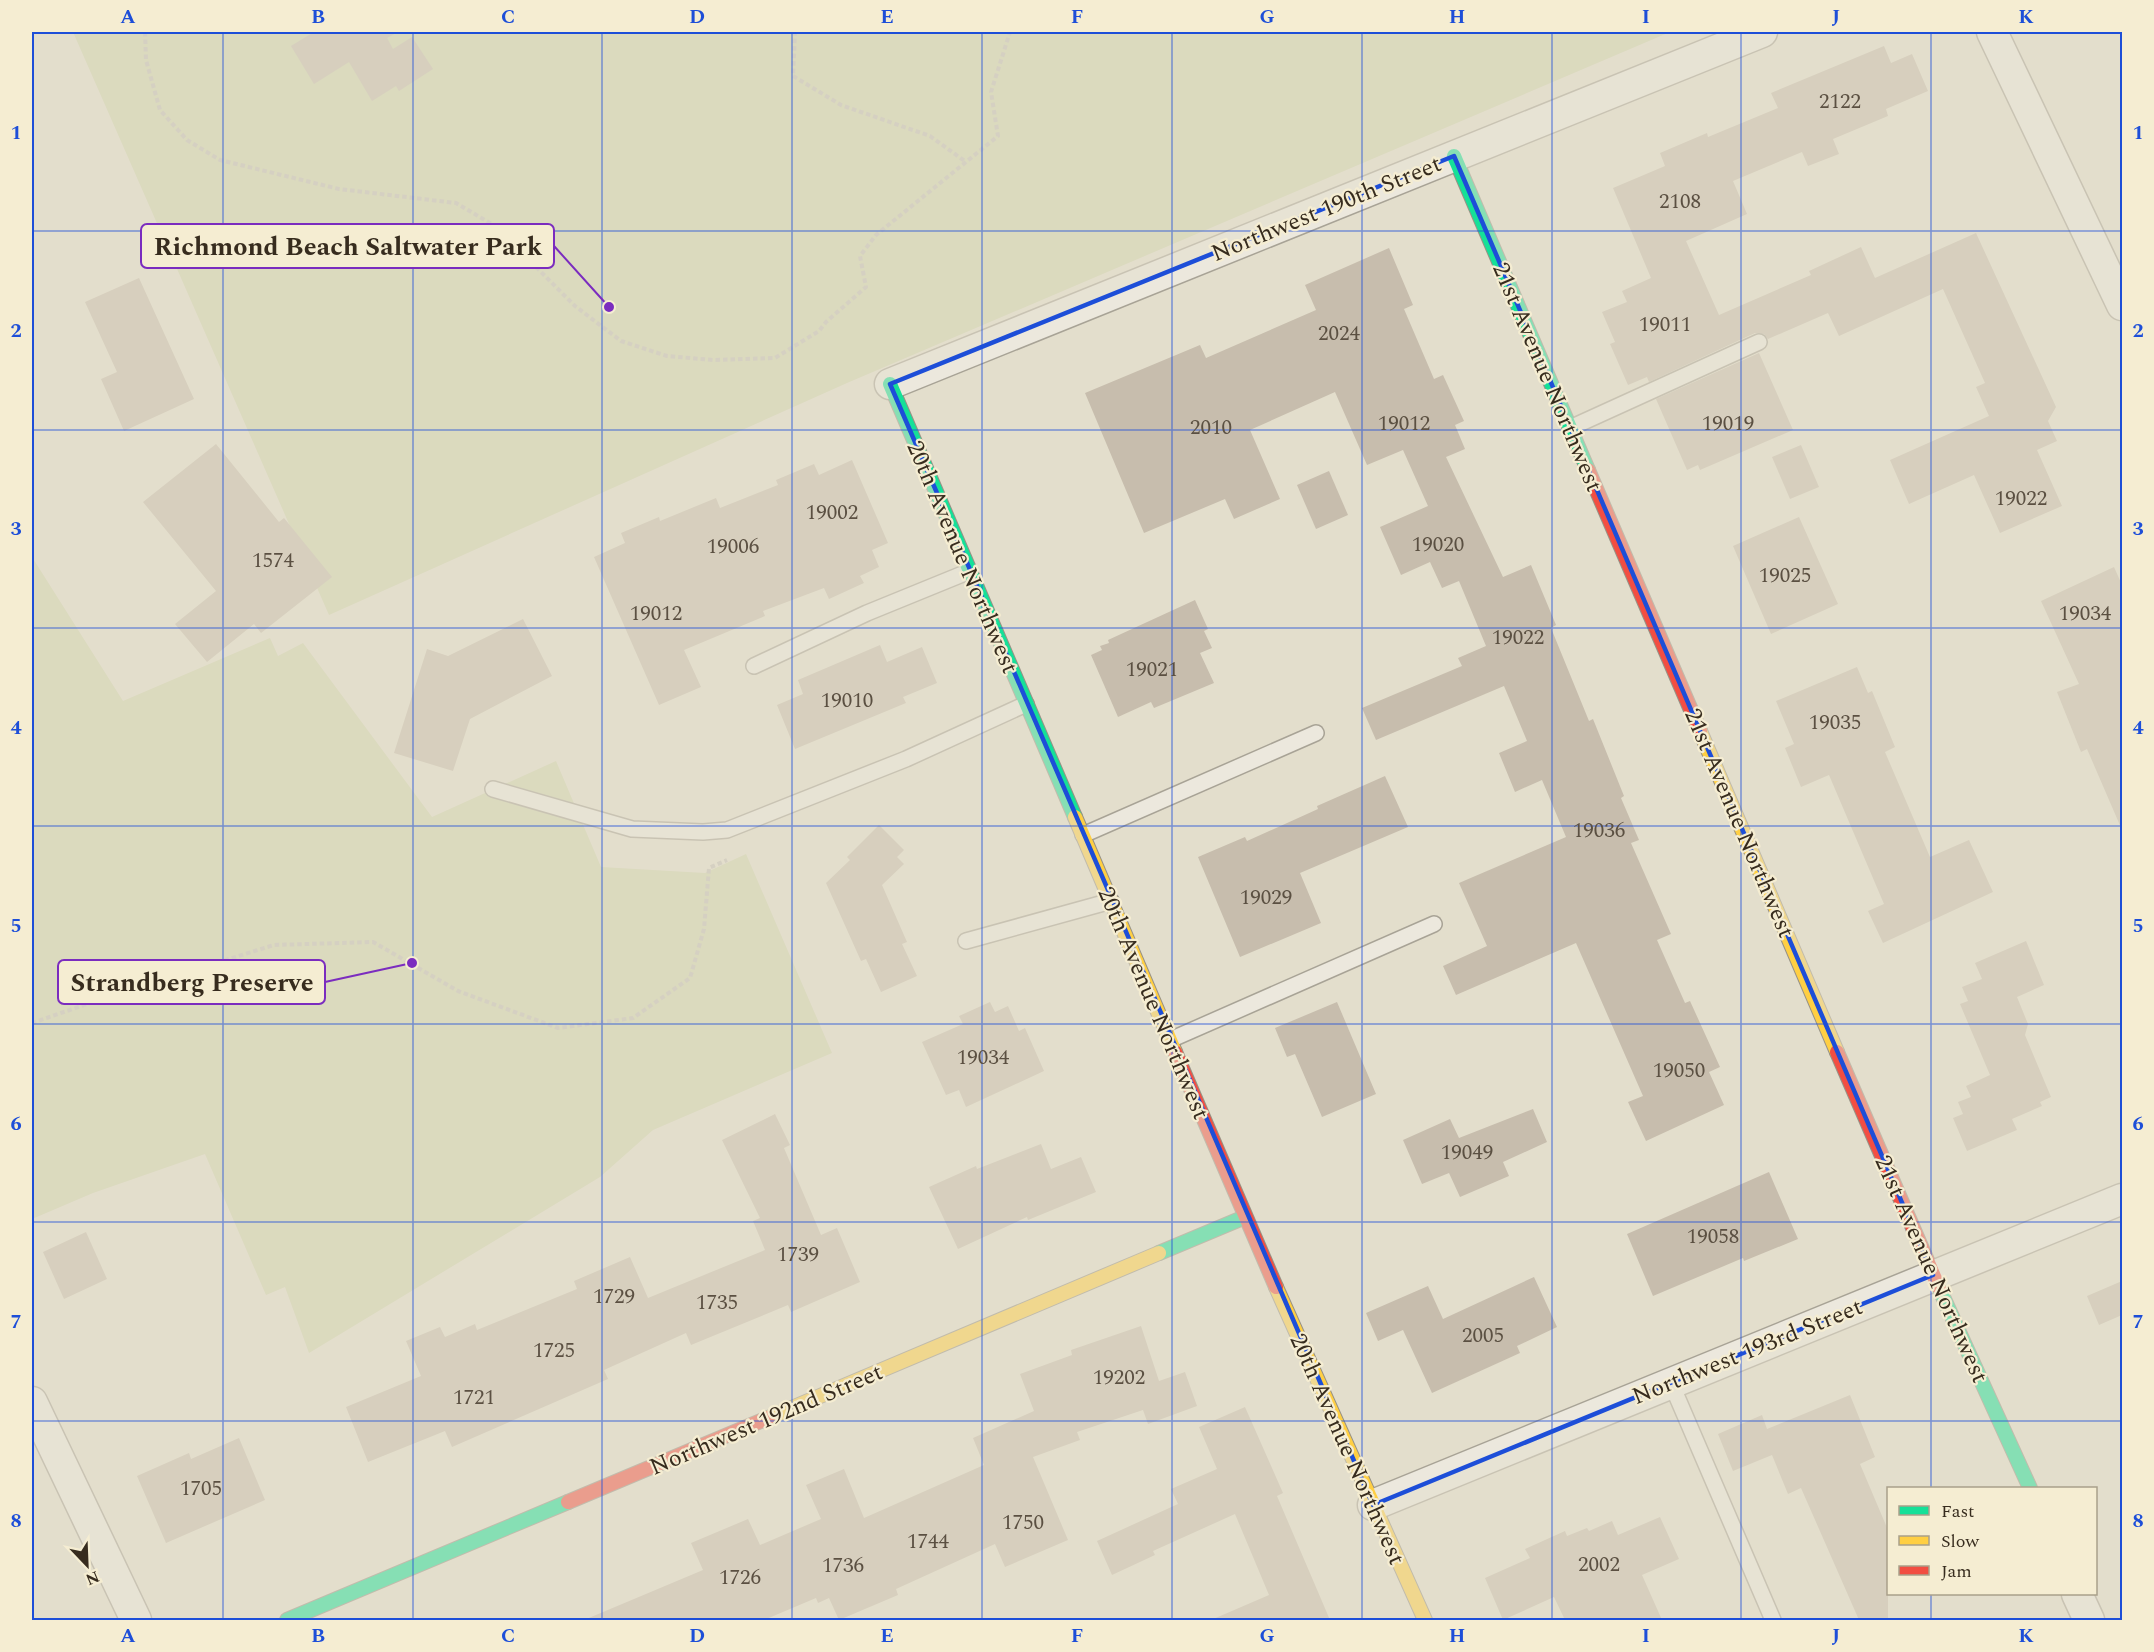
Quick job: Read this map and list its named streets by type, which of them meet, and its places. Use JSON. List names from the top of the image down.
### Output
{
  "streets": {
    "street": [
      "Northwest 190th Street",
      "21st Avenue Northwest",
      "20th Avenue Northwest",
      "Northwest 193rd Street",
      "Northwest 192nd Street"
    ]
  },
  "crossings": [
    ["Northwest 190th Street", "21st Avenue Northwest"],
    ["Northwest 190th Street", "20th Avenue Northwest"],
    ["21st Avenue Northwest", "Northwest 193rd Street"],
    ["20th Avenue Northwest", "Northwest 193rd Street"],
    ["20th Avenue Northwest", "Northwest 192nd Street"]
  ],
  "places": ["Richmond Beach Saltwater Park", "Strandberg Preserve"],
  "house_numbers": [
    "2122",
    "2108",
    "19011",
    "2024",
    "19012",
    "19019",
    "2010",
    "19022",
    "19002",
    "19020",
    "19006",
    "1574",
    "19025",
    "19012",
    "19034",
    "19022",
    "19021",
    "19010",
    "19035",
    "19036",
    "19029",
    "19034",
    "19050",
    "19049",
    "19058",
    "1739",
    "1729",
    "1735",
    "2005",
    "1725",
    "19202",
    "1721",
    "1705",
    "1750",
    "1744",
    "2002",
    "1736",
    "1726"
  ],
  "legend": ["Fast", "Slow", "Jam"],
  "north": "bottom right",
  "grid": {
    "columns": [
      "A",
      "B",
      "C",
      "D",
      "E",
      "F",
      "G",
      "H",
      "I",
      "J",
      "K"
    ],
    "rows": [
      "1",
      "2",
      "3",
      "4",
      "5",
      "6",
      "7",
      "8"
    ]
  }
}
